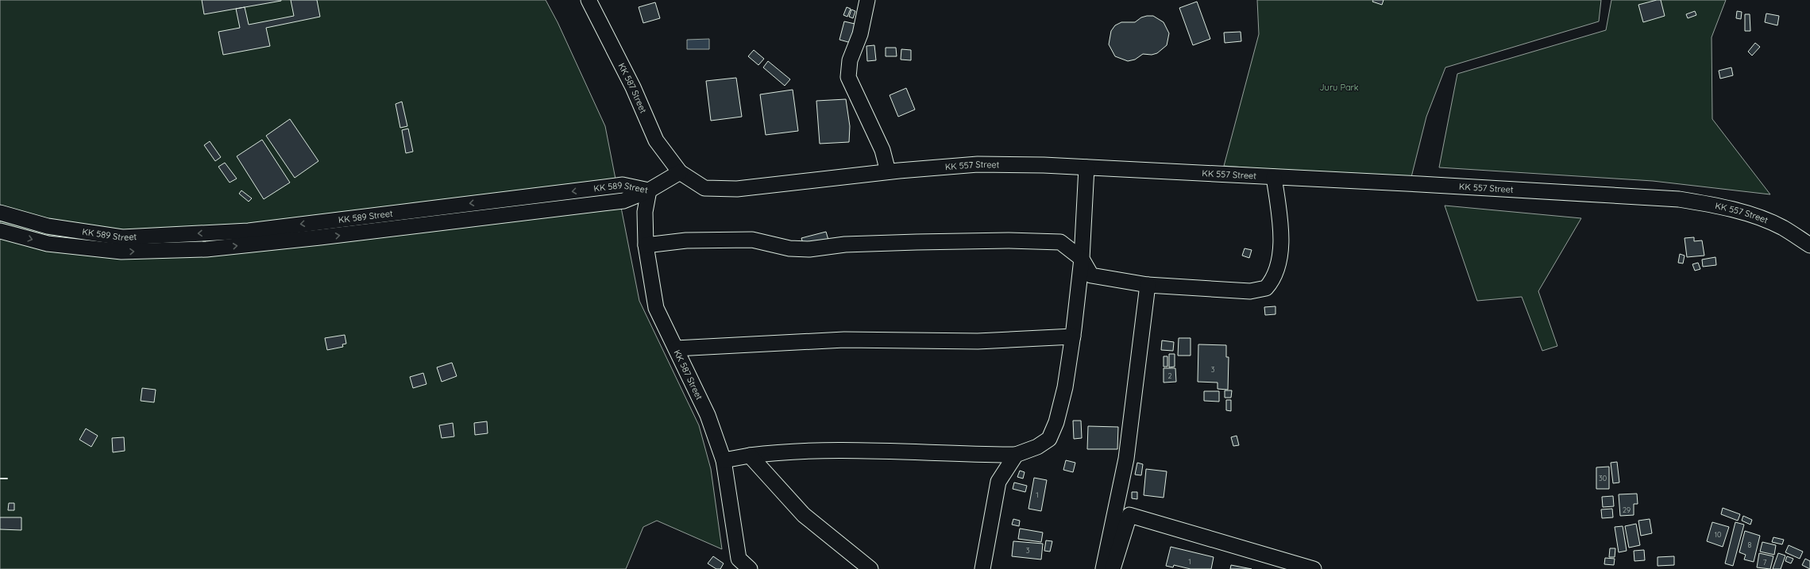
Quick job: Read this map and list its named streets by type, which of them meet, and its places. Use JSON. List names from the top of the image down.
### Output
{
  "streets": {
    "street": ["KK 587 Street", "KK 557 Street", "KK 589 Street"]
  },
  "crossings": [
    ["KK 587 Street", "KK 557 Street"],
    ["KK 587 Street", "KK 589 Street"]
  ],
  "parks": ["Juru Park"],
  "house_numbers": [
    "3",
    "2",
    "30",
    "1",
    "29",
    "10",
    "8",
    "3",
    "1",
    "7"
  ]
}
